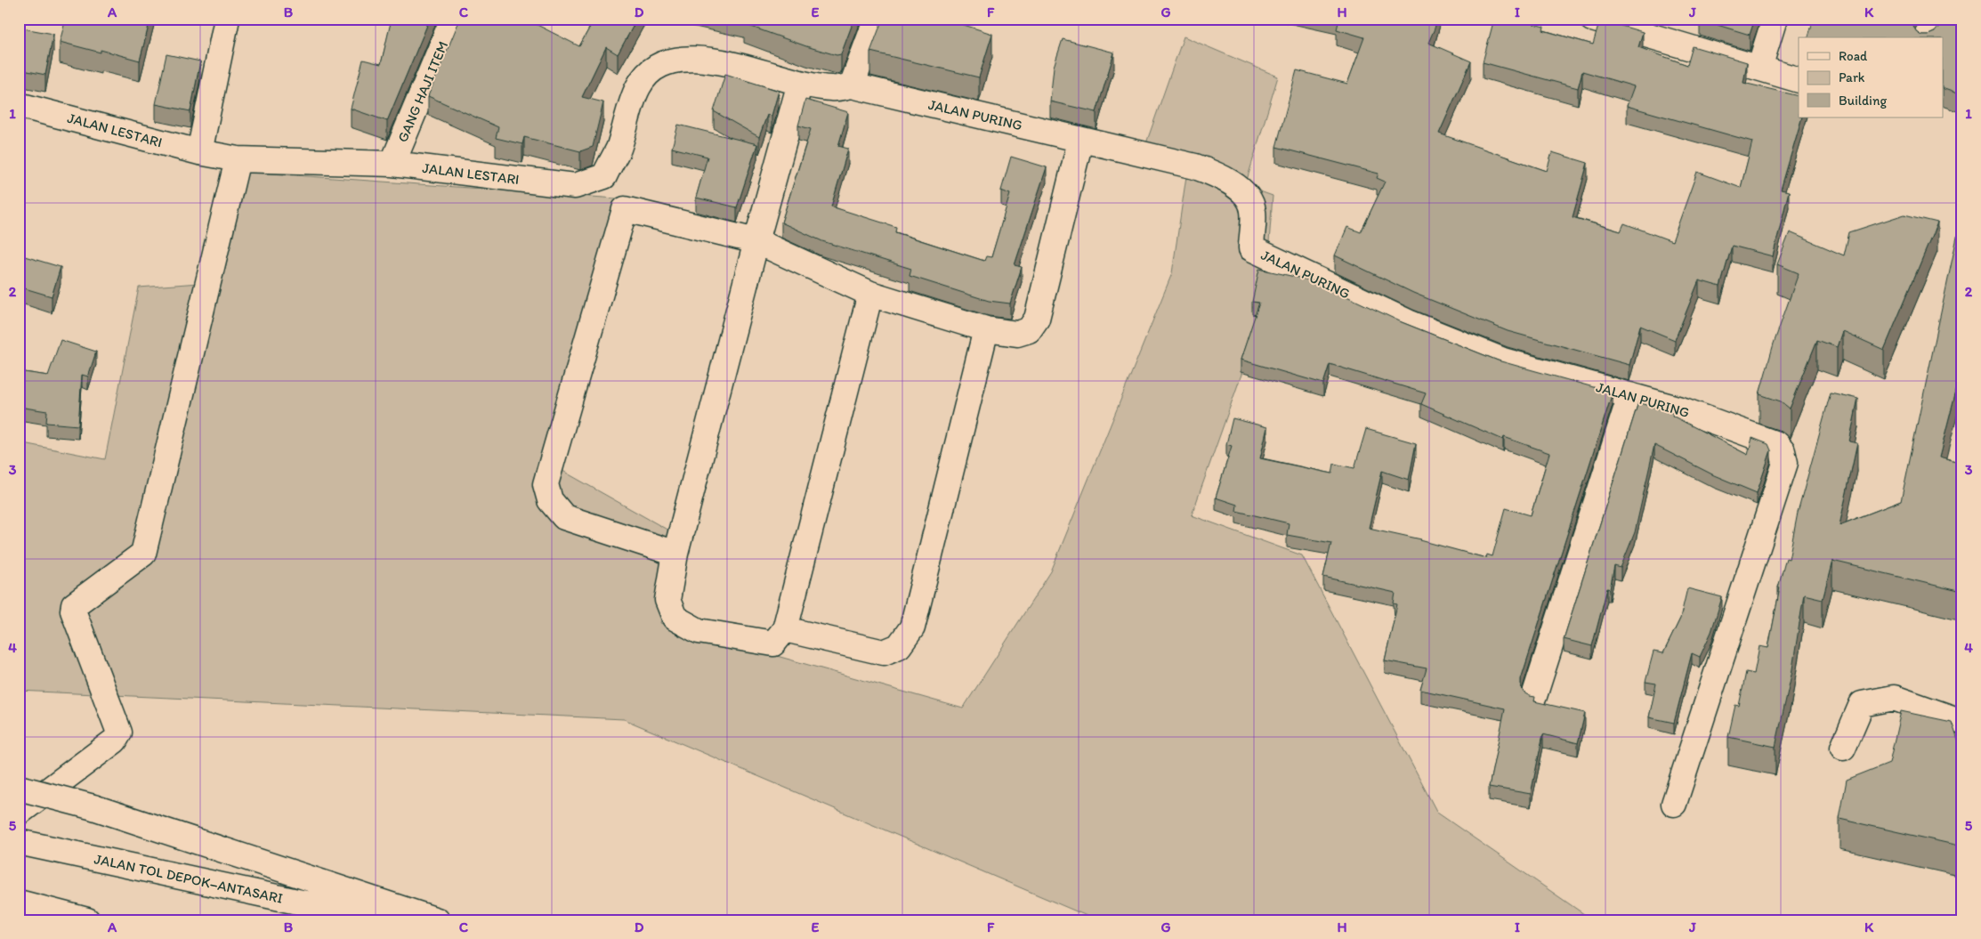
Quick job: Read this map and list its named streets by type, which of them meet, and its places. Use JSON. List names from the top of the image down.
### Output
{
  "streets": {
    "main road": [
      "GANG HAJI ITEM",
      "JALAN PURING",
      "JALAN LESTARI",
      "JALAN TOL DEPOK–ANTASARI"
    ]
  },
  "crossings": [
    ["GANG HAJI ITEM", "JALAN LESTARI"],
    ["JALAN PURING", "JALAN LESTARI"]
  ],
  "legend": ["Road", "Park", "Building"],
  "grid": {
    "columns": [
      "A",
      "B",
      "C",
      "D",
      "E",
      "F",
      "G",
      "H",
      "I",
      "J",
      "K"
    ],
    "rows": [
      "1",
      "2",
      "3",
      "4",
      "5"
    ]
  }
}
